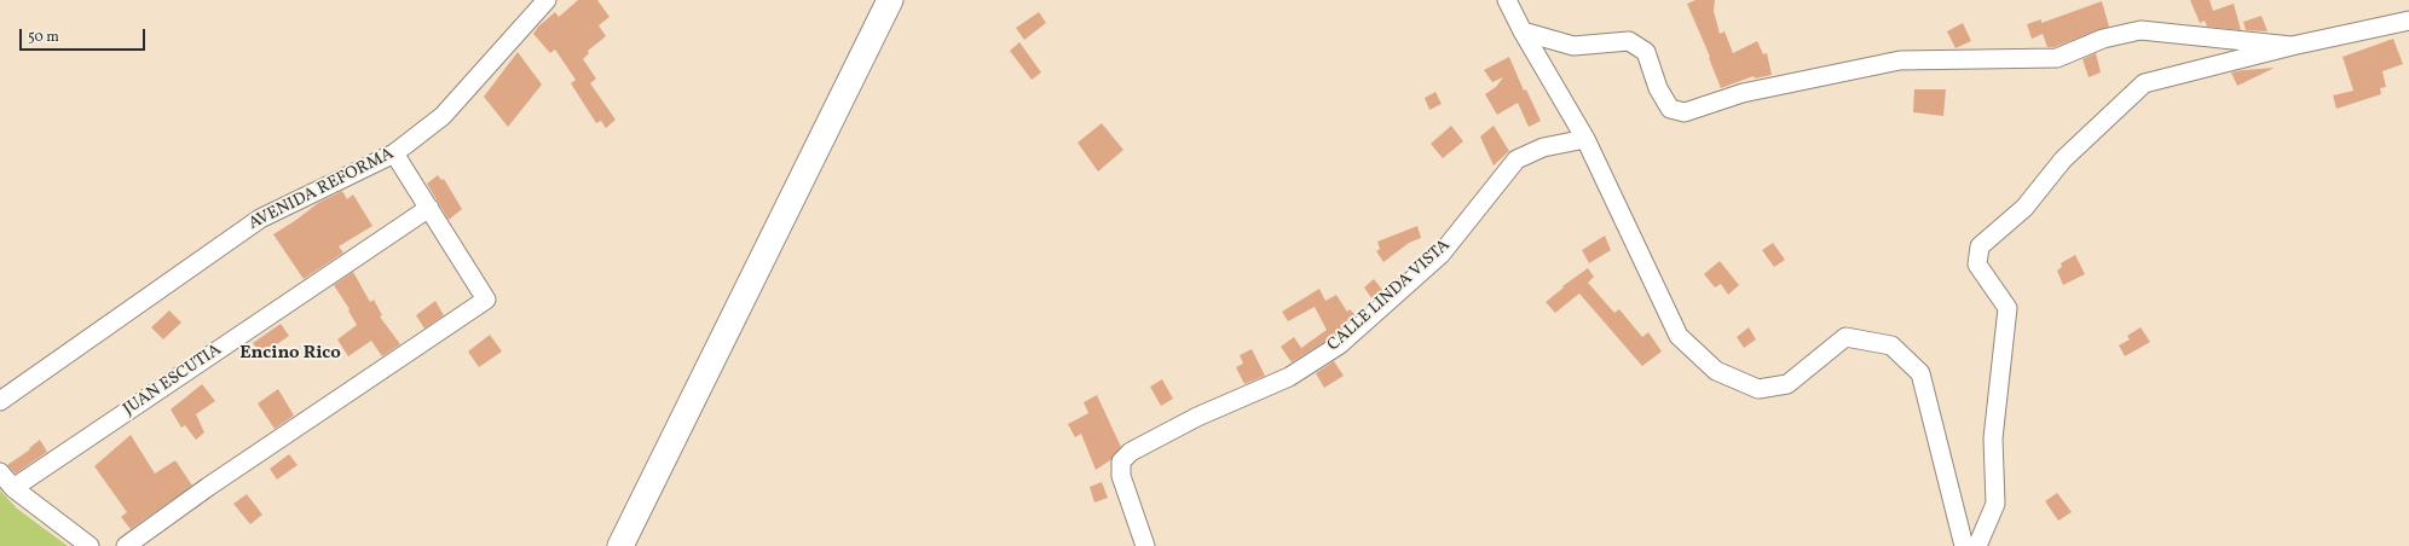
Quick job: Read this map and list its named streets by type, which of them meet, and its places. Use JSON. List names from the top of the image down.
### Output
{
  "streets": {
    "street": ["AVENIDA REFORMA", "CALLE LINDA VISTA", "JUAN ESCUTIA"]
  },
  "districts": ["Encino Rico"],
  "scale_bar": "50 m"
}
